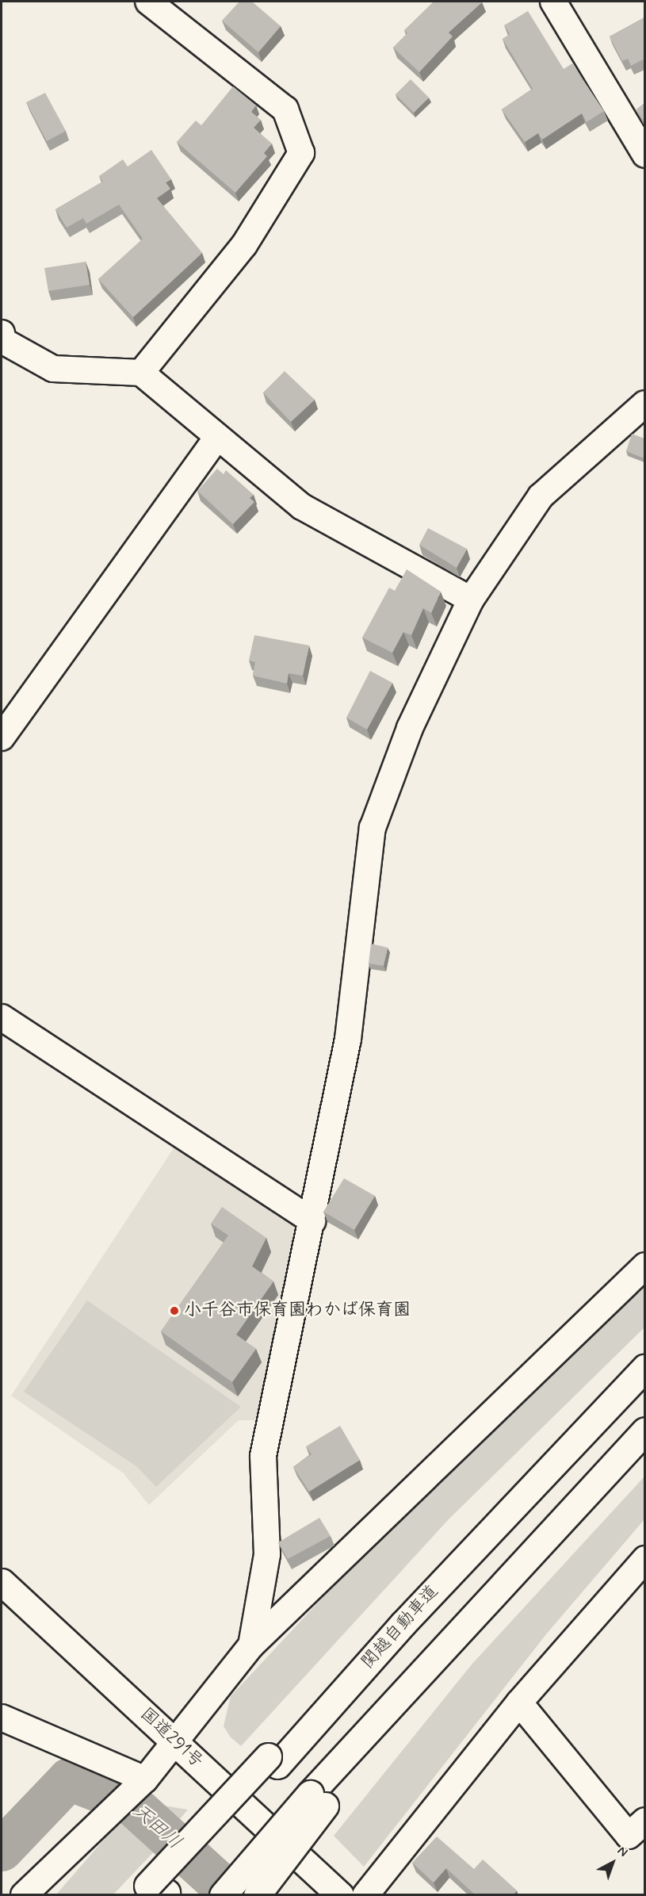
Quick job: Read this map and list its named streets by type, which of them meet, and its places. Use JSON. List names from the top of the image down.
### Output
{
  "streets": {
    "highway": ["関越自動車道", "国道291号"]
  },
  "water": ["天田川"],
  "places": ["小千谷市保育園わかば保育園"],
  "north": "top right"
}
